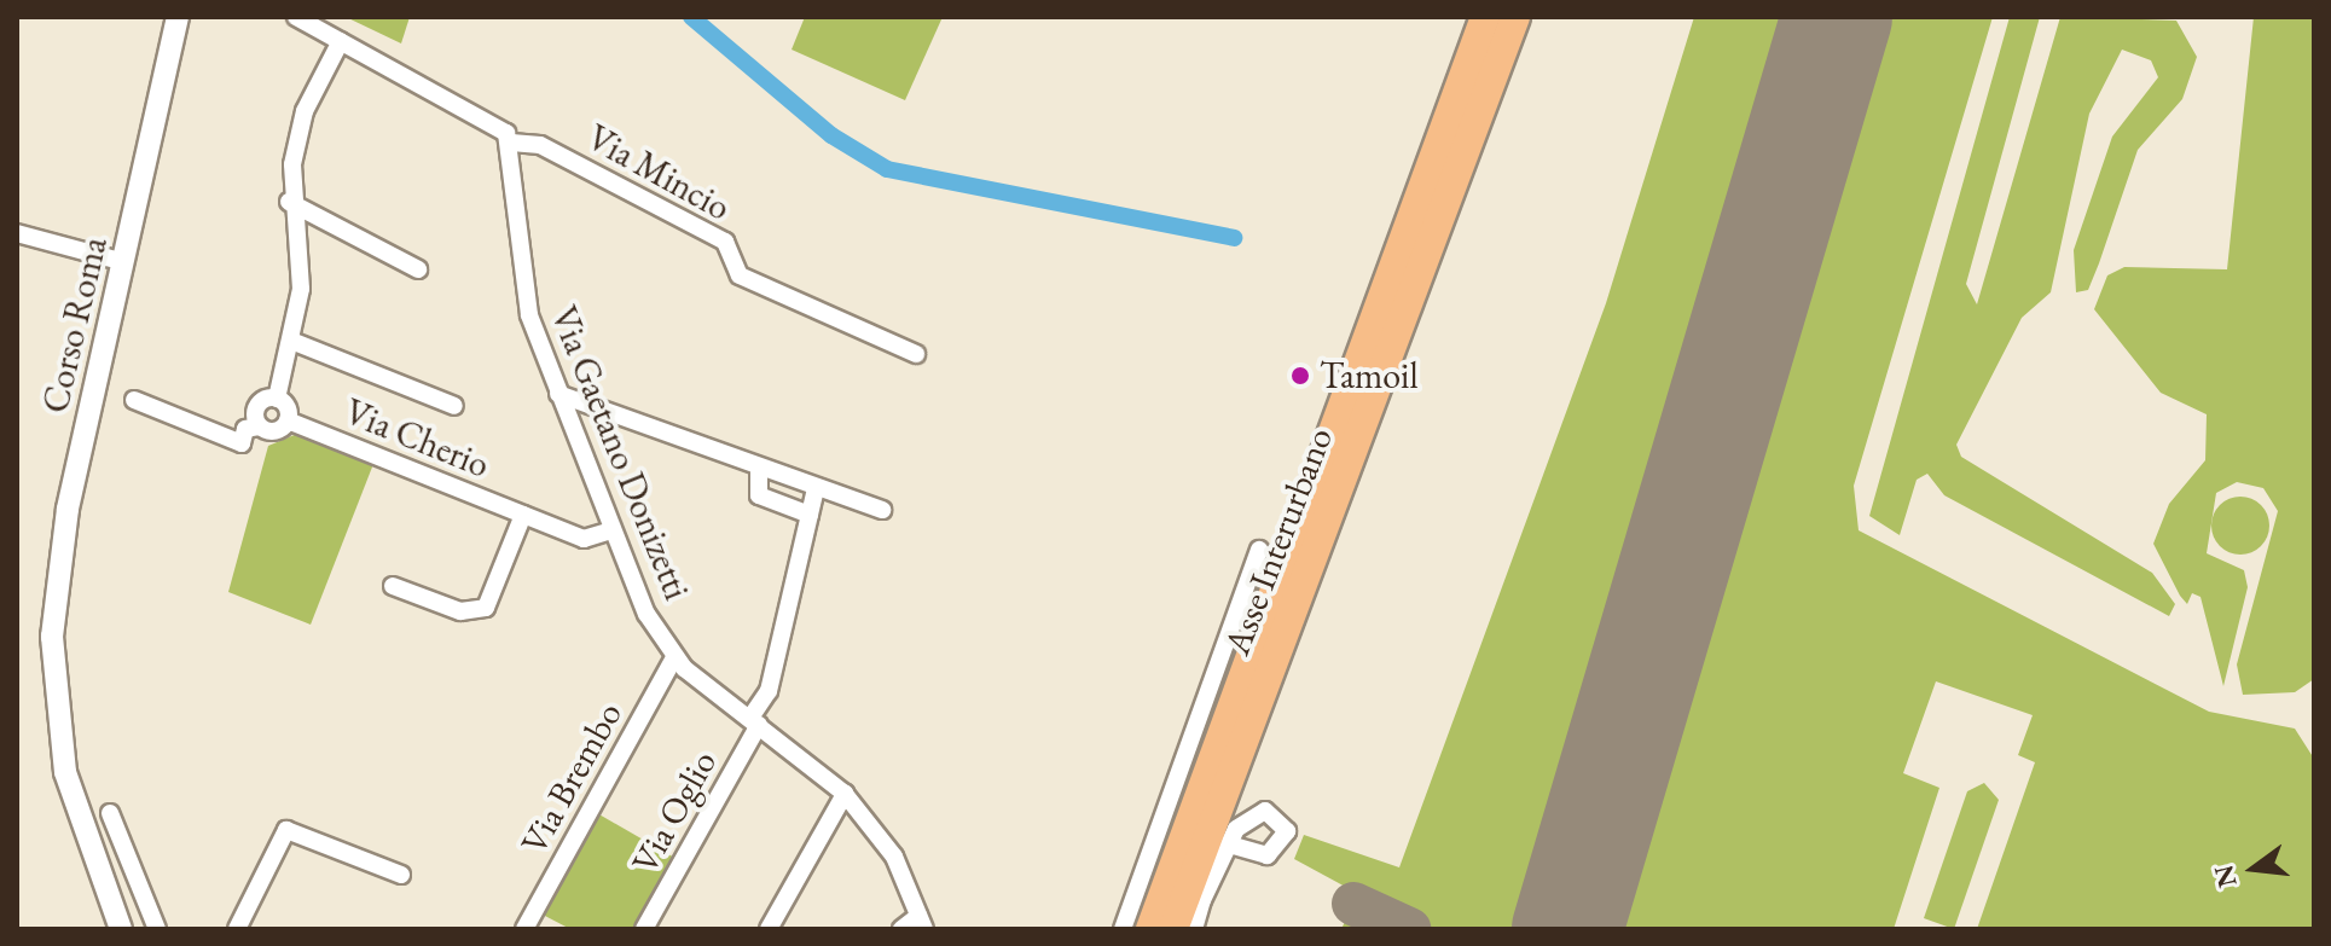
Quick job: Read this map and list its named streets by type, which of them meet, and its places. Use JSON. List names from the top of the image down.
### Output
{
  "streets": {
    "highway": ["Asse Interurbano"],
    "street": [
      "Via Mincio",
      "Corso Roma",
      "Via Cherio",
      "Via Gaetano Donizetti",
      "Via Brembo",
      "Via Oglio"
    ]
  },
  "crossings": [
    ["Via Mincio", "Via Gaetano Donizetti"],
    ["Via Cherio", "Via Gaetano Donizetti"],
    ["Via Gaetano Donizetti", "Via Brembo"],
    ["Via Gaetano Donizetti", "Via Oglio"]
  ],
  "places": ["Tamoil"],
  "north": "left"
}
